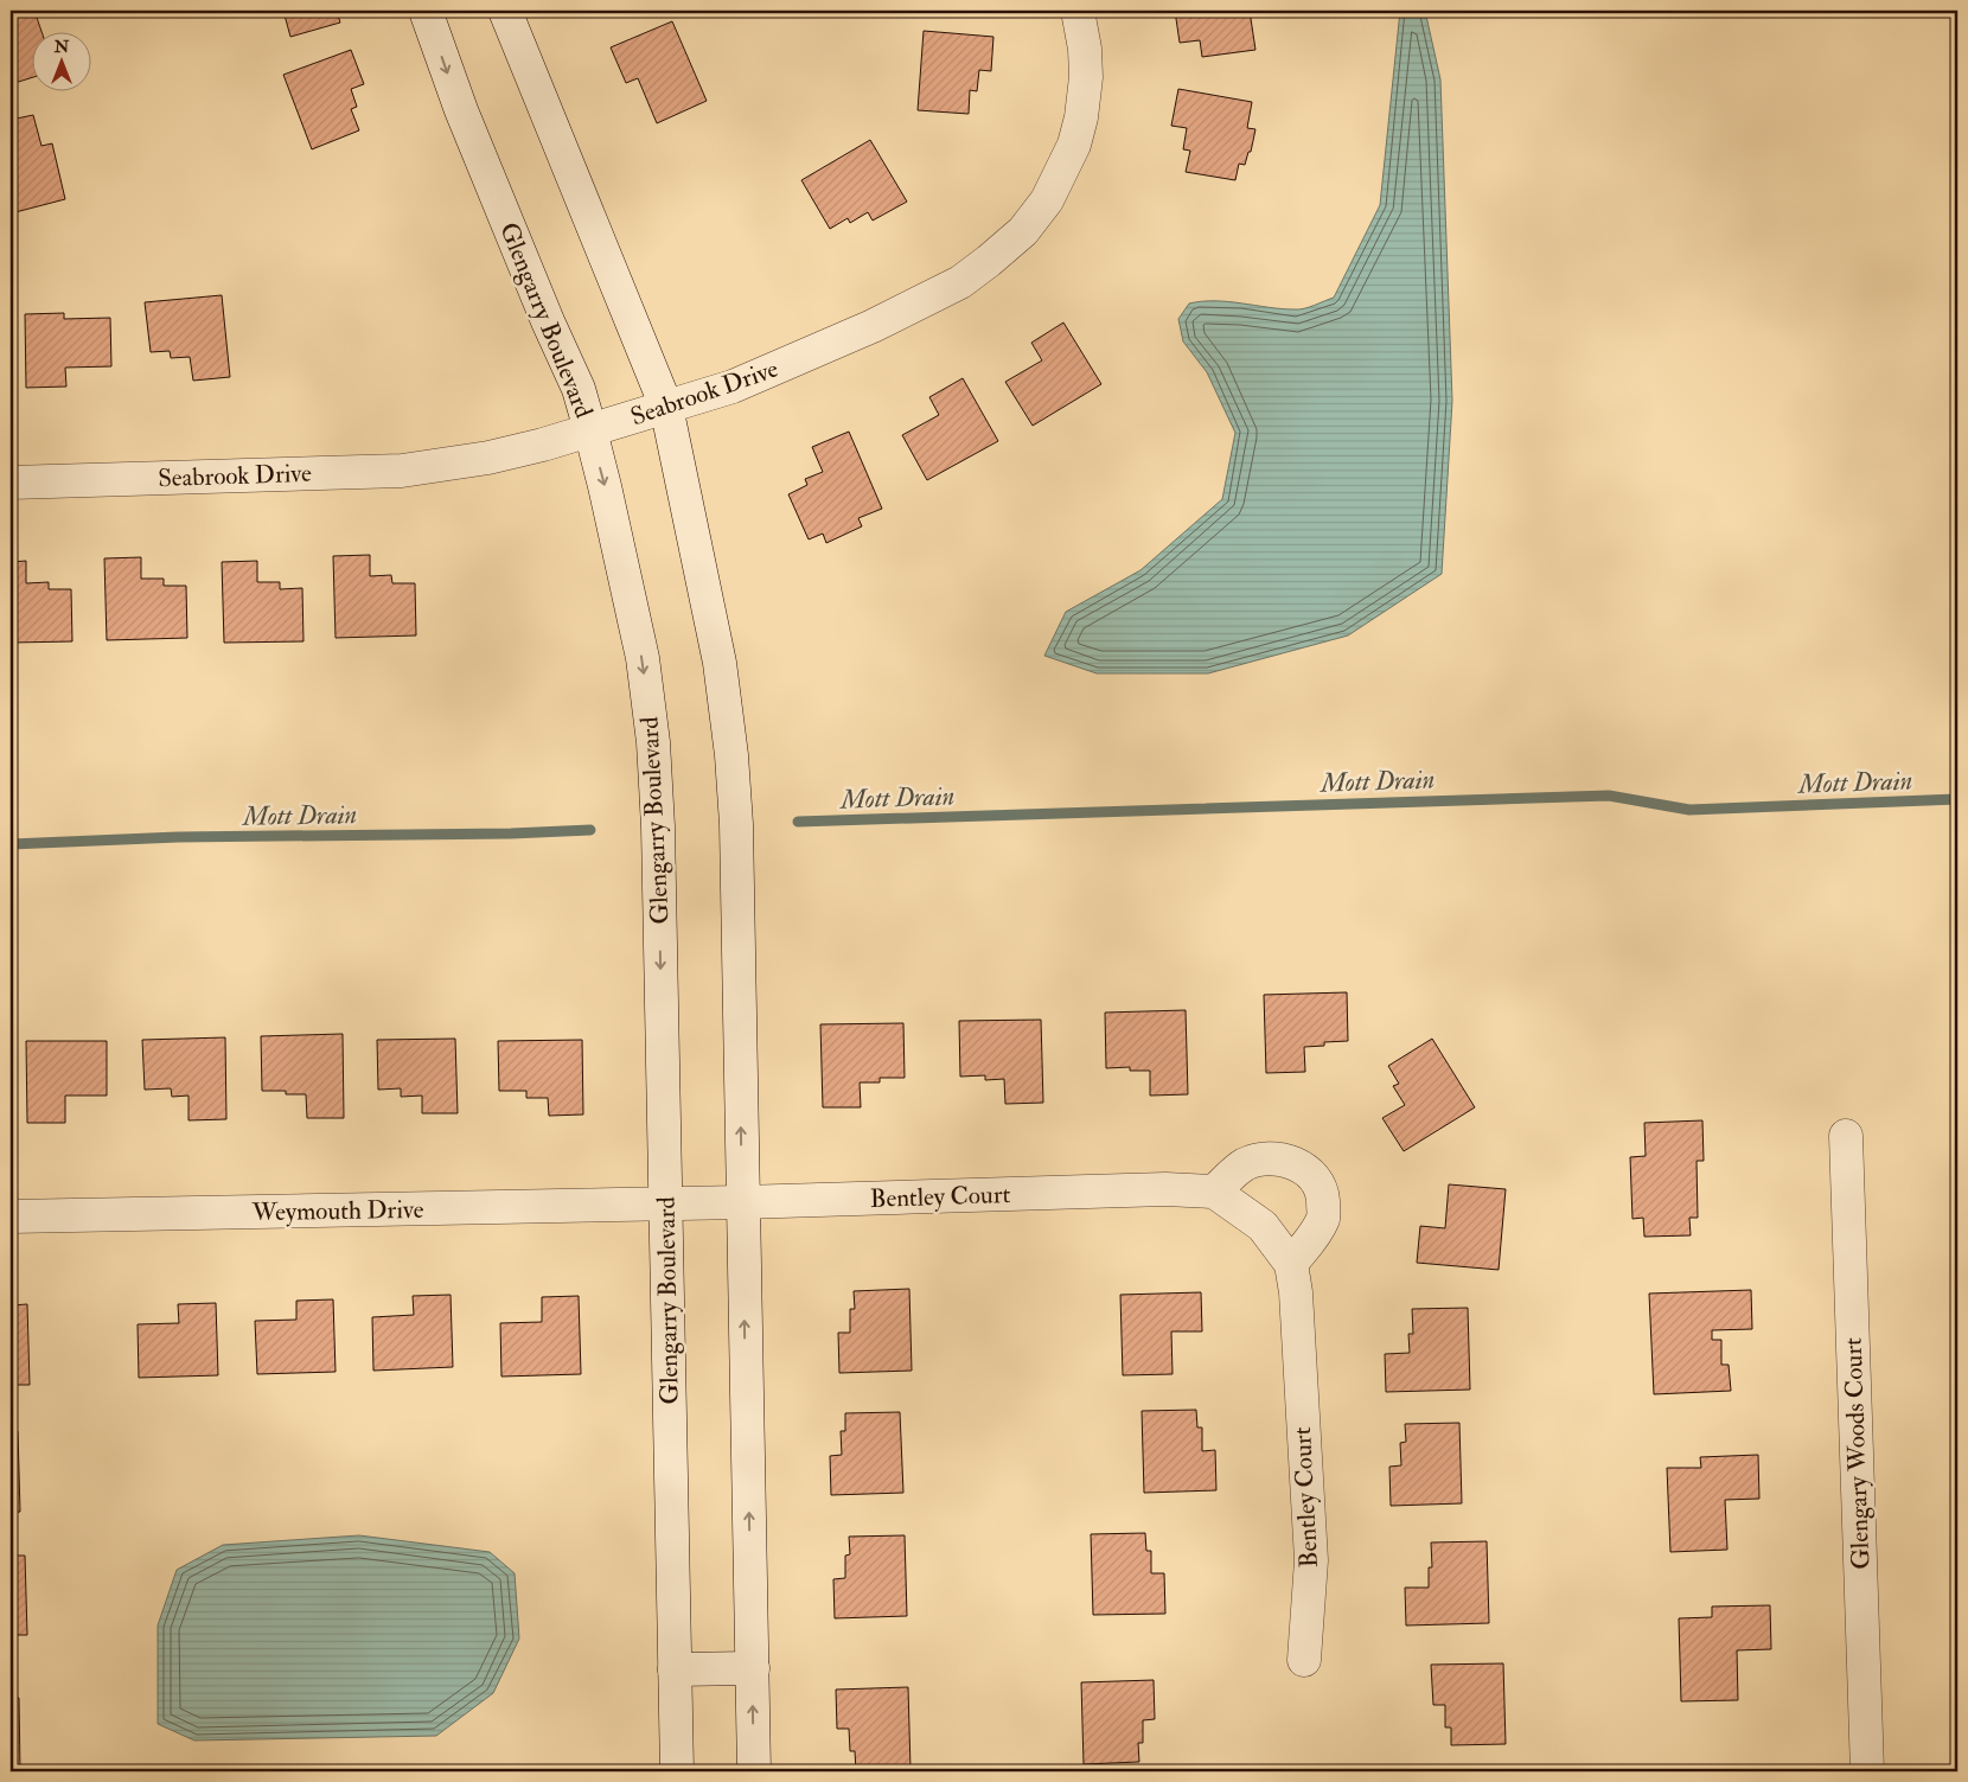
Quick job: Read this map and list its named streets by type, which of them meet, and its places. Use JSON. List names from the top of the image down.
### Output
{
  "streets": {
    "street": [
      "Glengarry Boulevard",
      "Seabrook Drive",
      "Bentley Court",
      "Weymouth Drive",
      "Glengary Woods Court"
    ]
  },
  "crossings": [
    ["Glengarry Boulevard", "Seabrook Drive"],
    ["Glengarry Boulevard", "Bentley Court"],
    ["Glengarry Boulevard", "Weymouth Drive"],
    ["Bentley Court", "Weymouth Drive"]
  ],
  "water": ["Mott Drain"],
  "north": "top"
}
